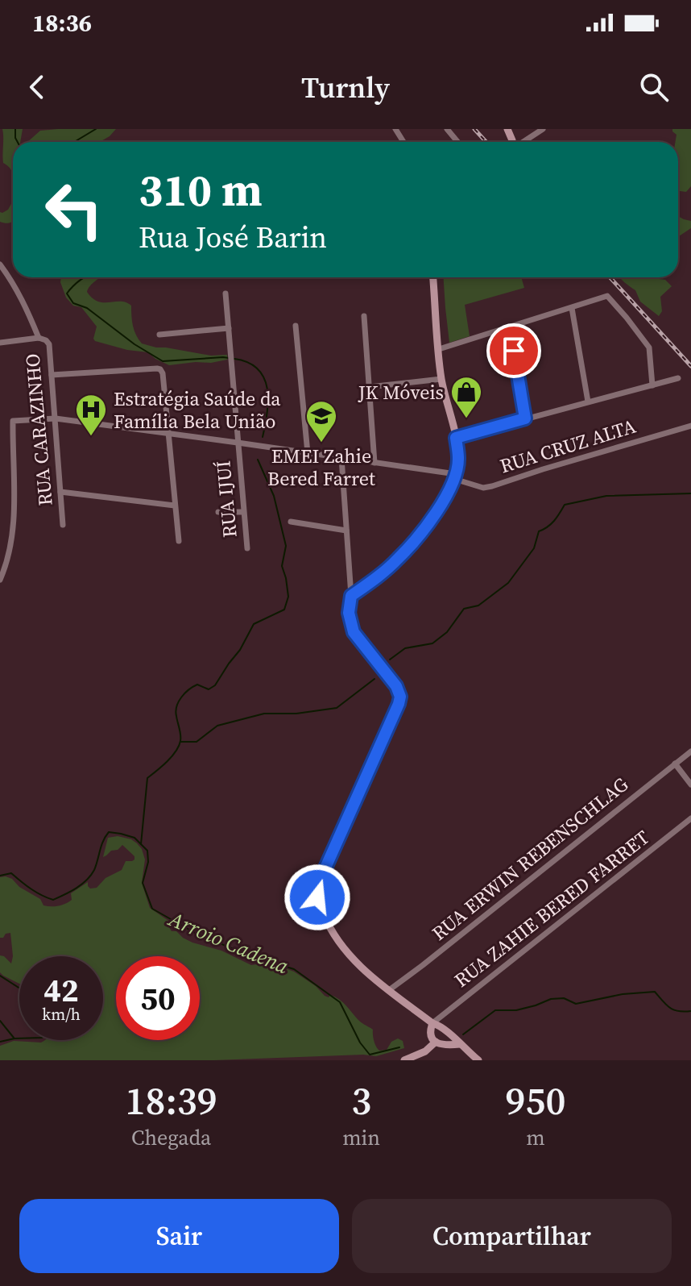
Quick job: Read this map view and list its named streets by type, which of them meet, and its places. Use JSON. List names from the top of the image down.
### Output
{
  "streets": {
    "street": [
      "RUA CARAZINHO",
      "RUA CRUZ ALTA",
      "RUA IJUÍ",
      "RUA ERWIN REBENSCHLAG",
      "RUA ZAHIE BERED FARRET"
    ]
  },
  "crossings": [
    ["RUA CARAZINHO", "RUA CRUZ ALTA"],
    ["RUA CRUZ ALTA", "RUA IJUÍ"]
  ],
  "water": ["Arroio Cadena"],
  "places": {
    "shop": ["JK Móveis"],
    "hospital": ["Estratégia Saúde da Família Bela União"],
    "school or university": ["EMEI Zahie Bered Farret"]
  },
  "page": {
    "status": "18:36",
    "header": "Turnly",
    "turn": ["310 m", "Rua José Barin"],
    "speed": "42 km/h",
    "limit": "50",
    "eta": [
      "18:39",
      "Chegada",
      "3",
      "min",
      "950",
      "m"
    ],
    "buttons": ["Sair", "Compartilhar"]
  }
}
